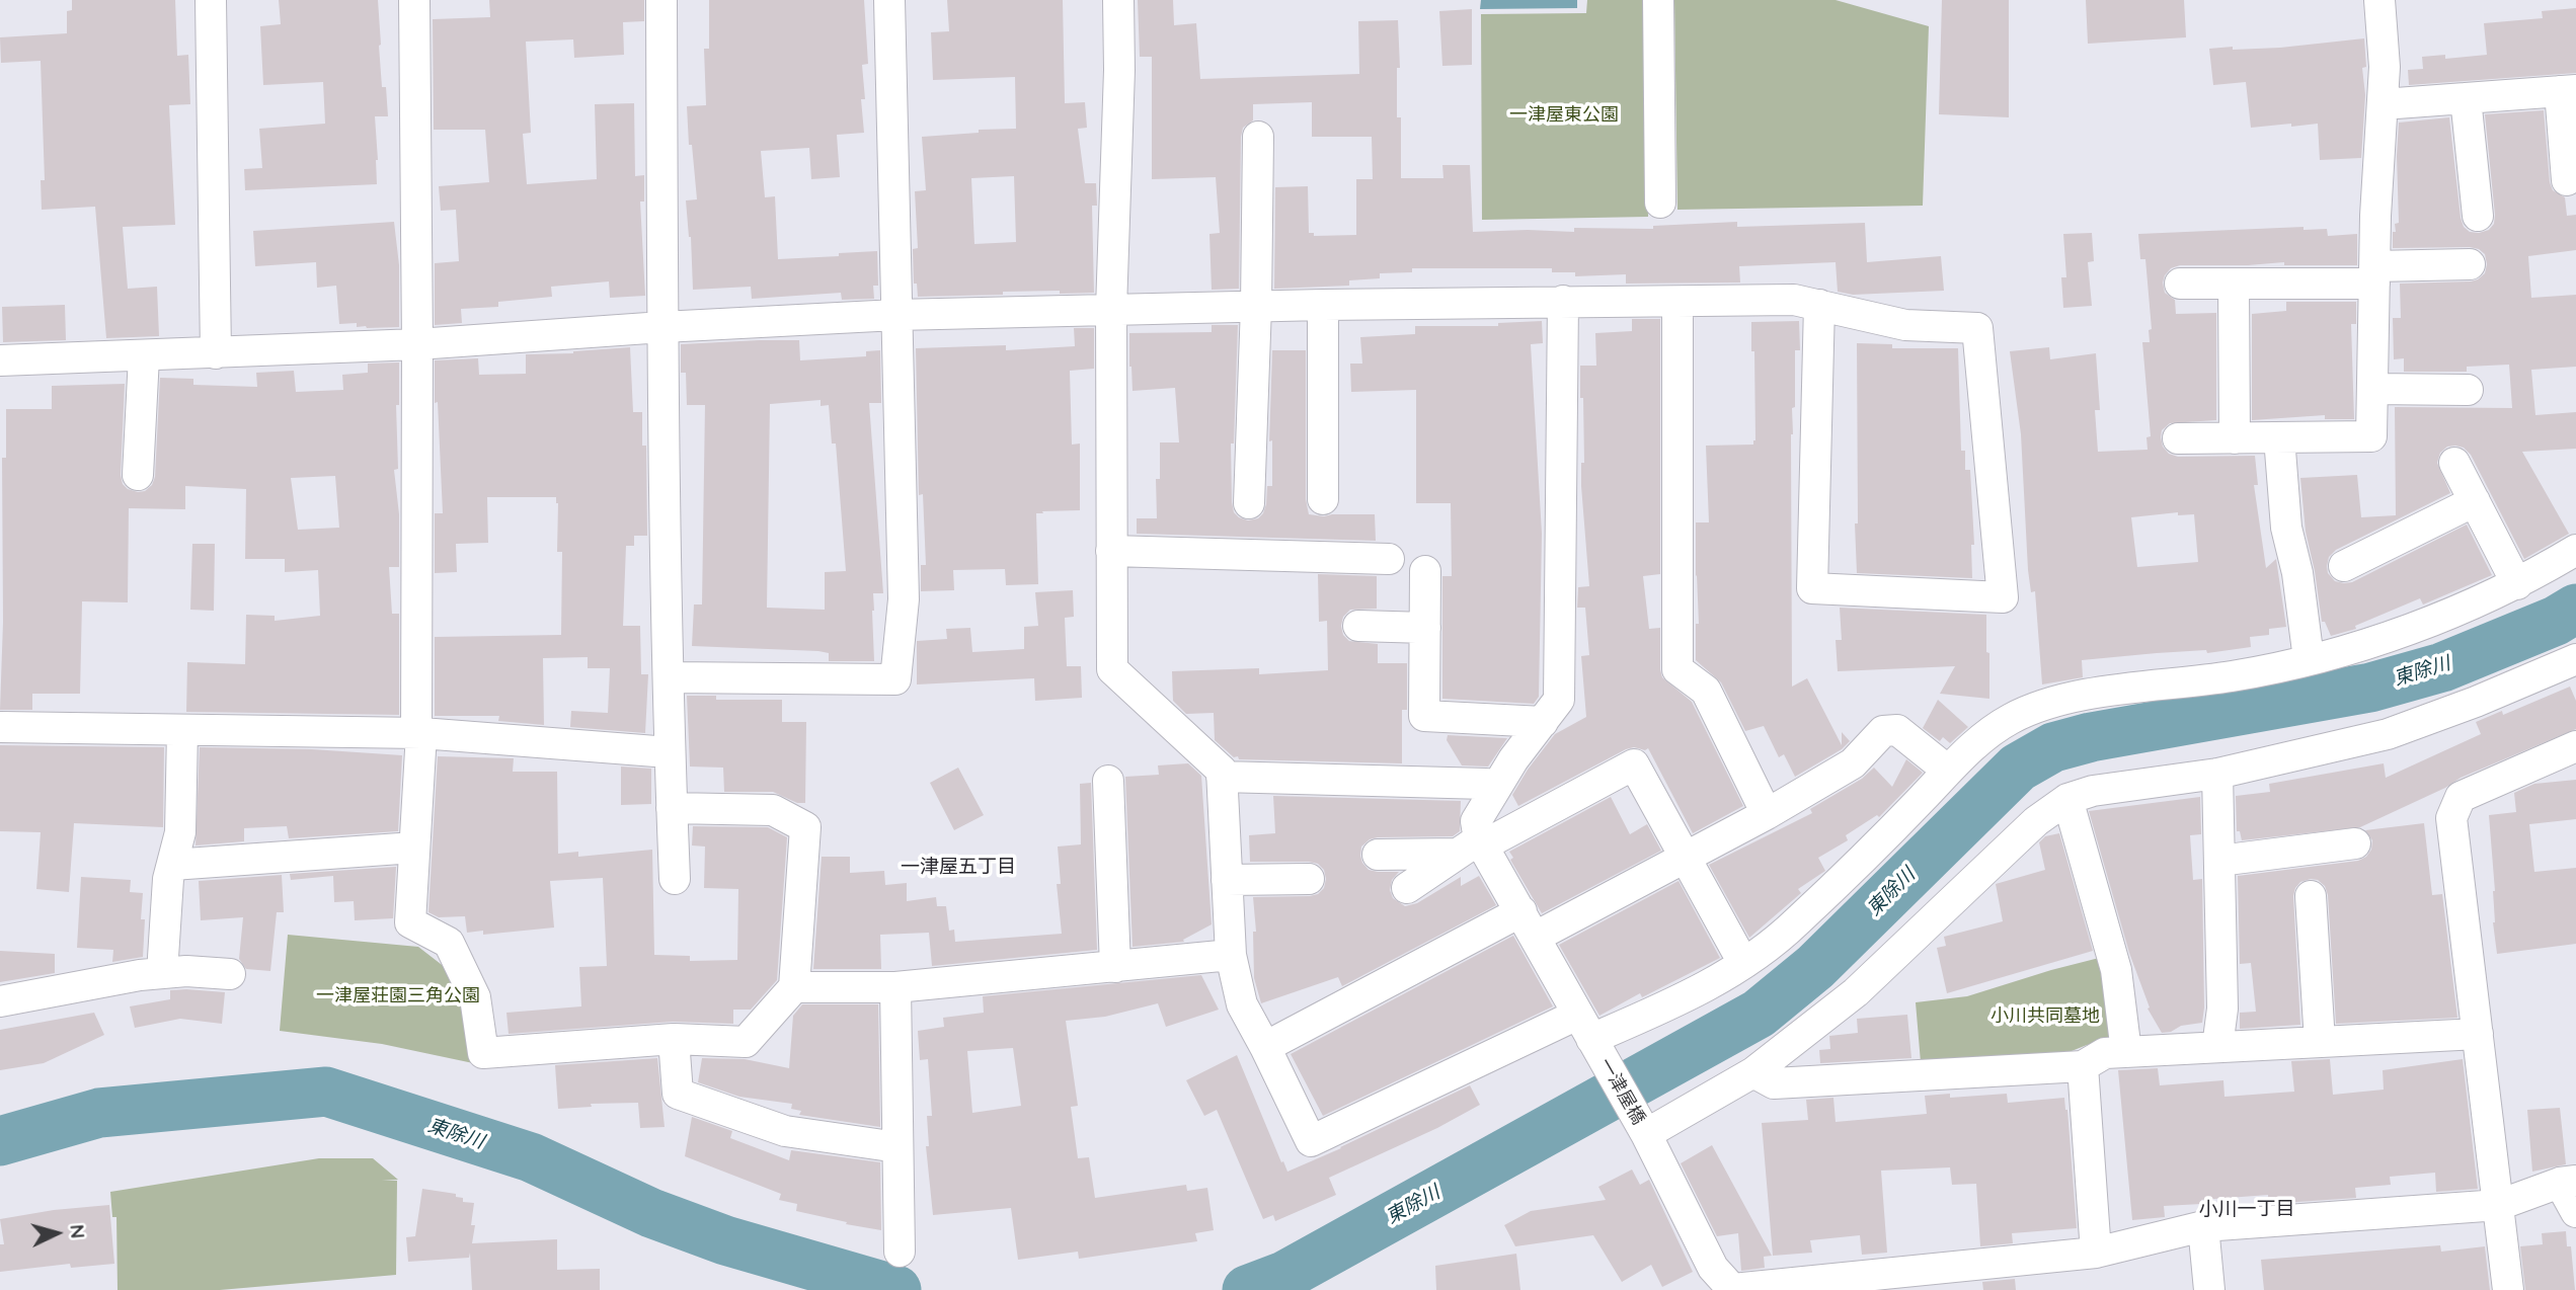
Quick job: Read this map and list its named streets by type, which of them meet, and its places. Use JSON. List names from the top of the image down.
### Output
{
  "streets": {
    "street": ["一津屋橋"]
  },
  "districts": ["一津屋五丁目", "小川一丁目"],
  "water": ["東除川"],
  "parks": ["一津屋東公園", "一津屋荘園三角公園", "小川共同墓地"],
  "north": "right"
}
